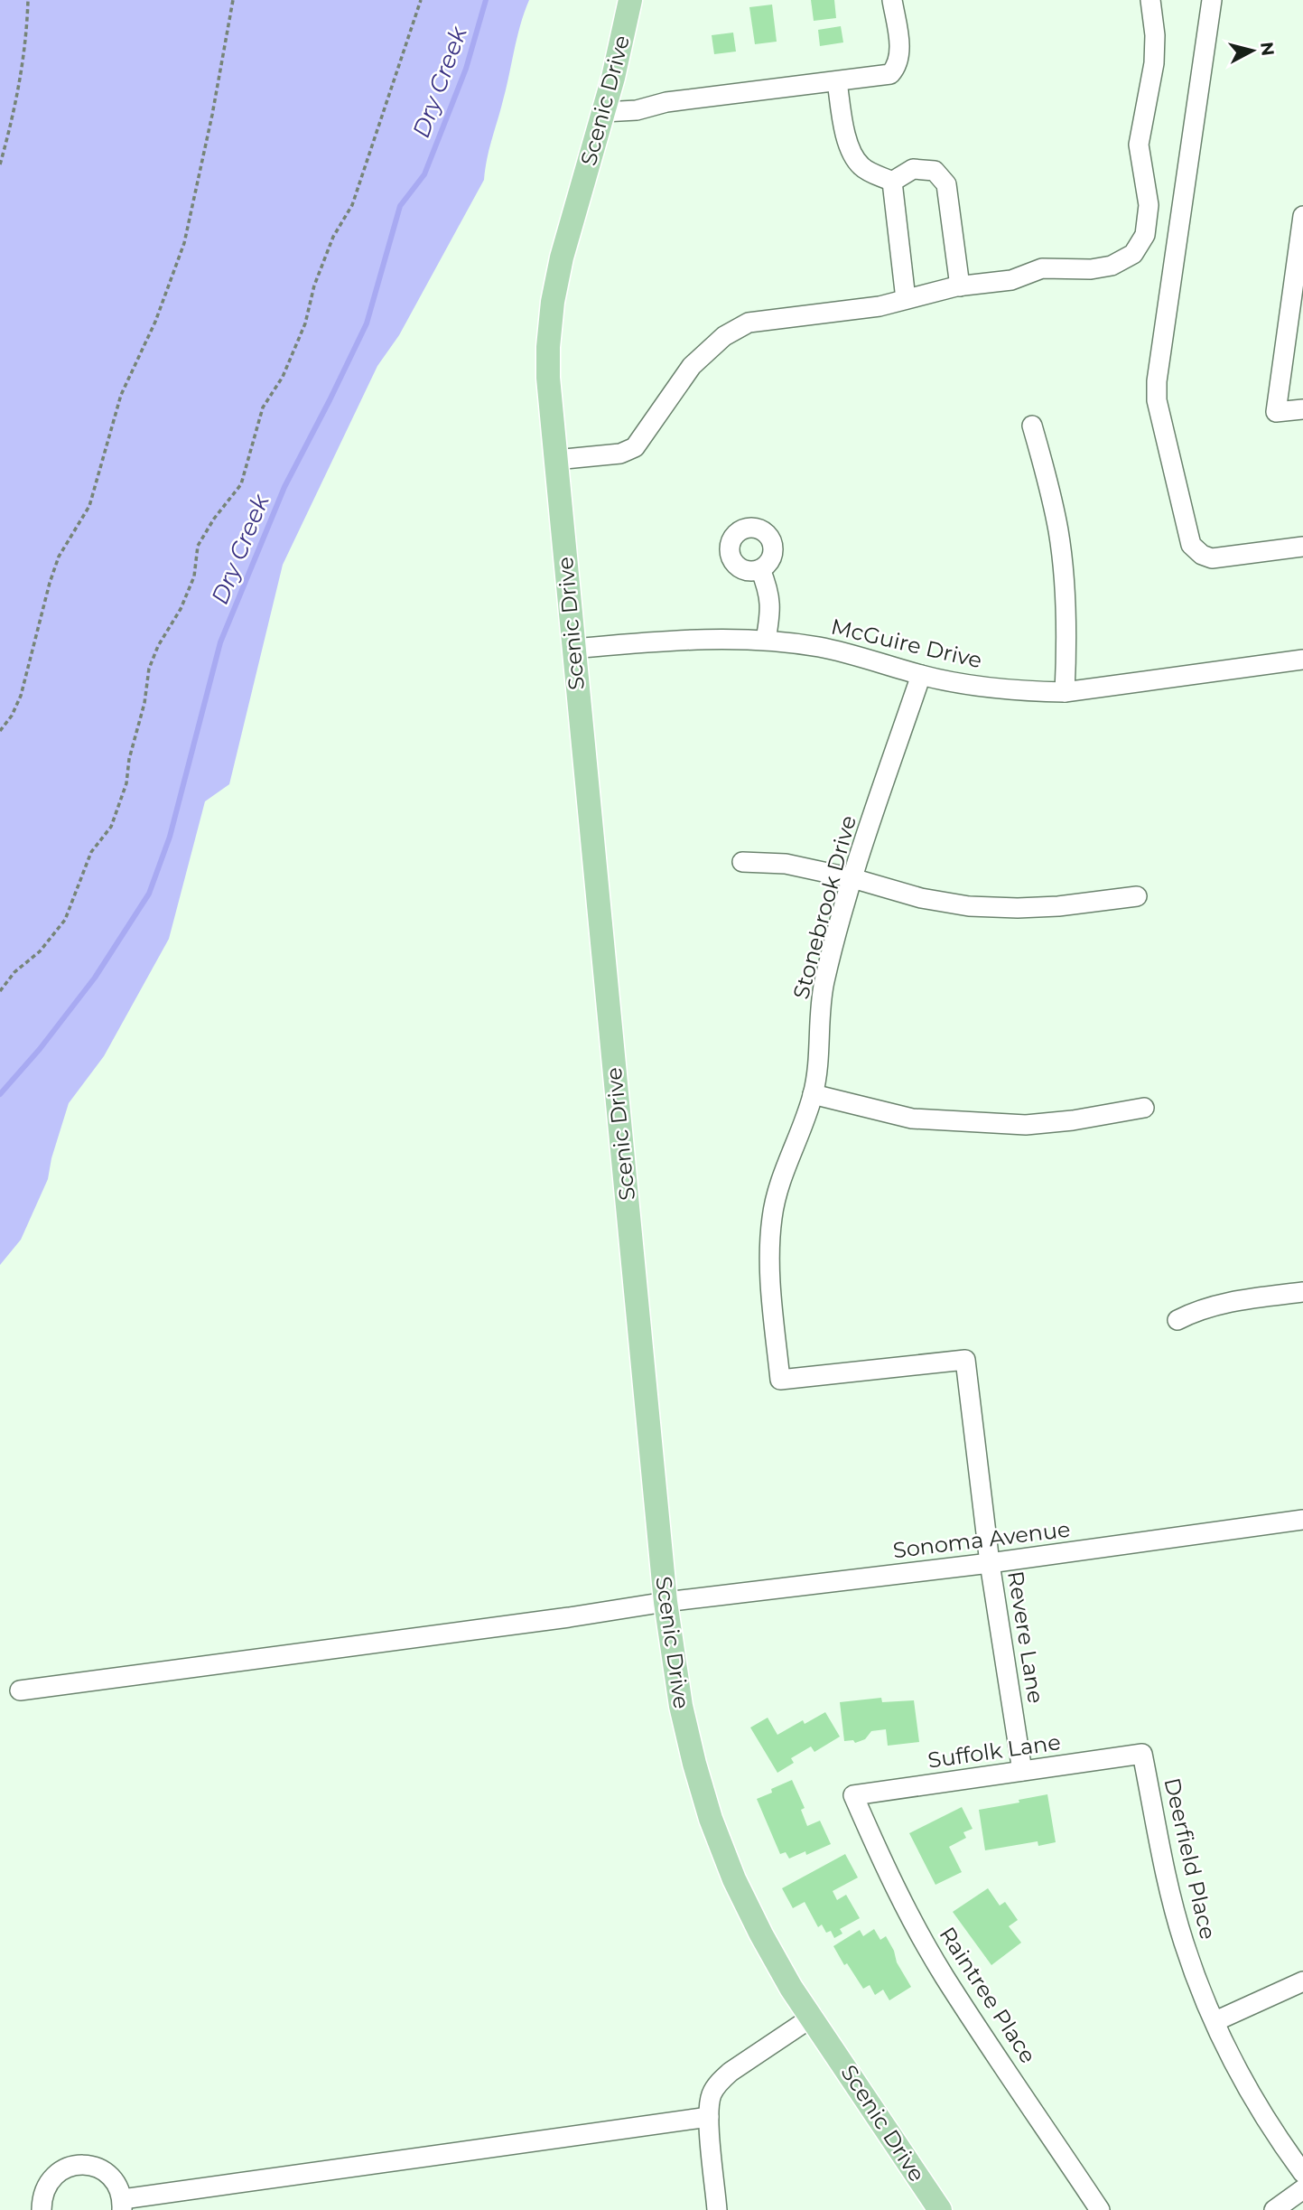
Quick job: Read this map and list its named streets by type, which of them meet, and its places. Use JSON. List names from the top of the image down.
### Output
{
  "streets": {
    "main road": ["Scenic Drive"],
    "street": [
      "McGuire Drive",
      "Stonebrook Drive",
      "Sonoma Avenue",
      "Revere Lane",
      "Suffolk Lane",
      "Deerfield Place",
      "Raintree Place"
    ]
  },
  "crossings": [
    ["Scenic Drive", "McGuire Drive"],
    ["Scenic Drive", "Sonoma Avenue"],
    ["McGuire Drive", "Stonebrook Drive"],
    ["Stonebrook Drive", "Revere Lane"],
    ["Sonoma Avenue", "Revere Lane"],
    ["Revere Lane", "Suffolk Lane"],
    ["Suffolk Lane", "Deerfield Place"],
    ["Suffolk Lane", "Raintree Place"]
  ],
  "water": ["Dry Creek"],
  "north": "right"
}
